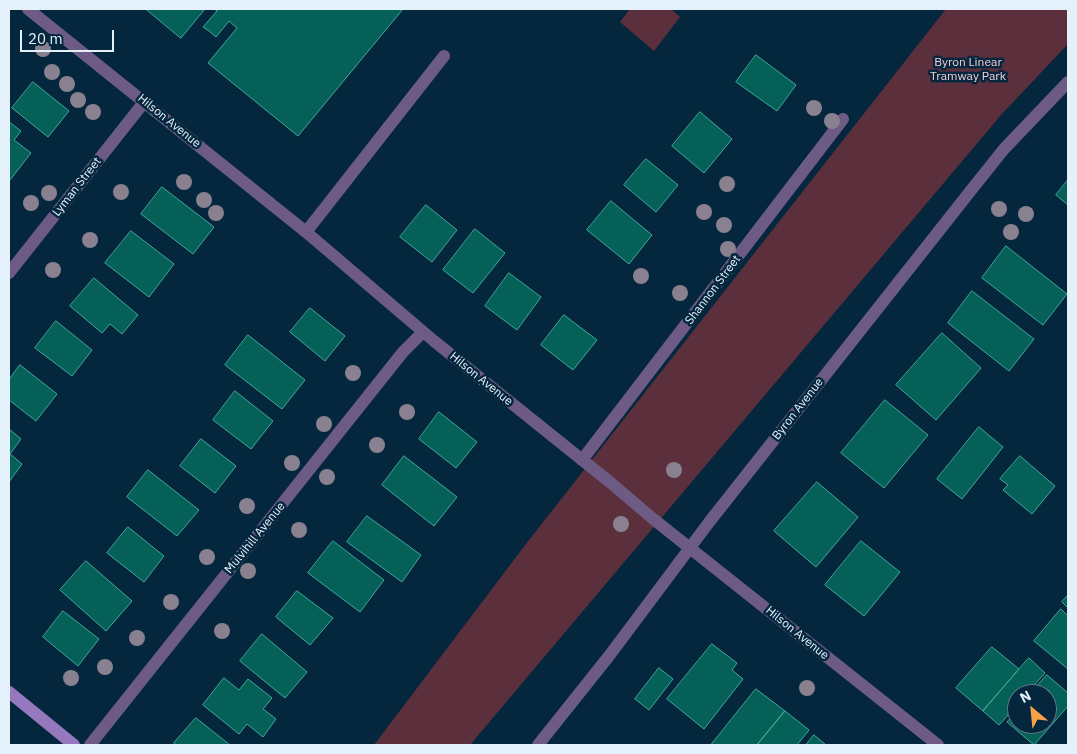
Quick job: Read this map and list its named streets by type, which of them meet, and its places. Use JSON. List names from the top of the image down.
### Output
{
  "streets": {
    "street": [
      "Hilson Avenue",
      "Lyman Street",
      "Shannon Street",
      "Byron Avenue",
      "Mulvihill Avenue"
    ]
  },
  "crossings": [
    ["Hilson Avenue", "Lyman Street"],
    ["Hilson Avenue", "Shannon Street"],
    ["Hilson Avenue", "Byron Avenue"],
    ["Hilson Avenue", "Mulvihill Avenue"]
  ],
  "parks": ["Byron Linear Tramway Park"],
  "scale_bar": "20 m",
  "north": "top left"
}
